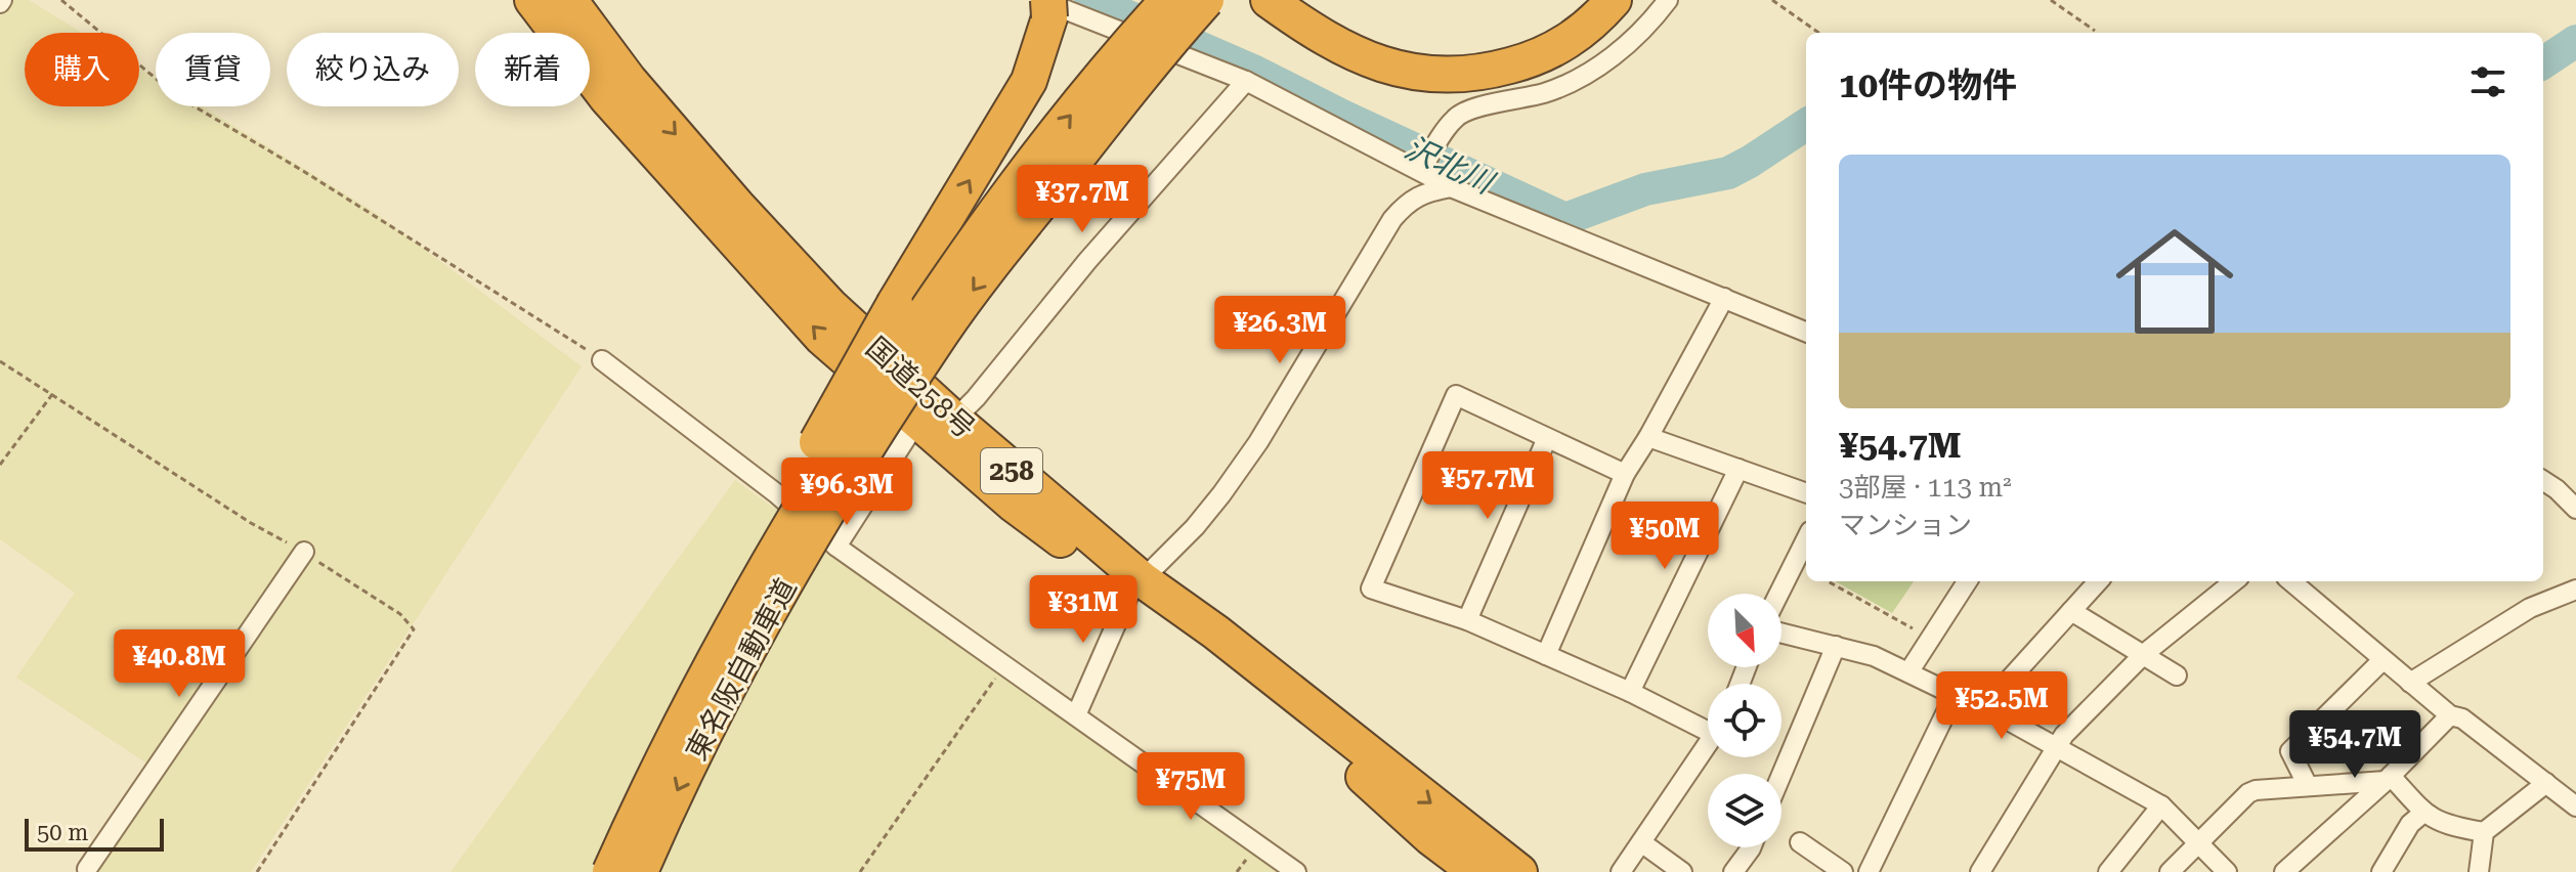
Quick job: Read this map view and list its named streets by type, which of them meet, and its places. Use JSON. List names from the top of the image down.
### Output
{
  "streets": {
    "highway": ["国道258号", "258", "東名阪自動車道"]
  },
  "water": ["沢北川"],
  "scale_bar": "50 m",
  "north": "bottom right",
  "page": {
    "chip": [
      "購入",
      "賃貸",
      "絞り込み",
      "新着"
    ],
    "heading": "10件の物件",
    "list": [
      {
        "name": "¥54.7M",
        "note": "3部屋 · 113 m² · マンション"
      }
    ],
    "price": [
      "¥37.7M",
      "¥26.3M",
      "¥57.7M",
      "¥96.3M",
      "¥50M",
      "¥31M",
      "¥40.8M",
      "¥52.5M",
      "¥54.7M",
      "¥75M"
    ],
    "scale": "50 m"
  }
}
